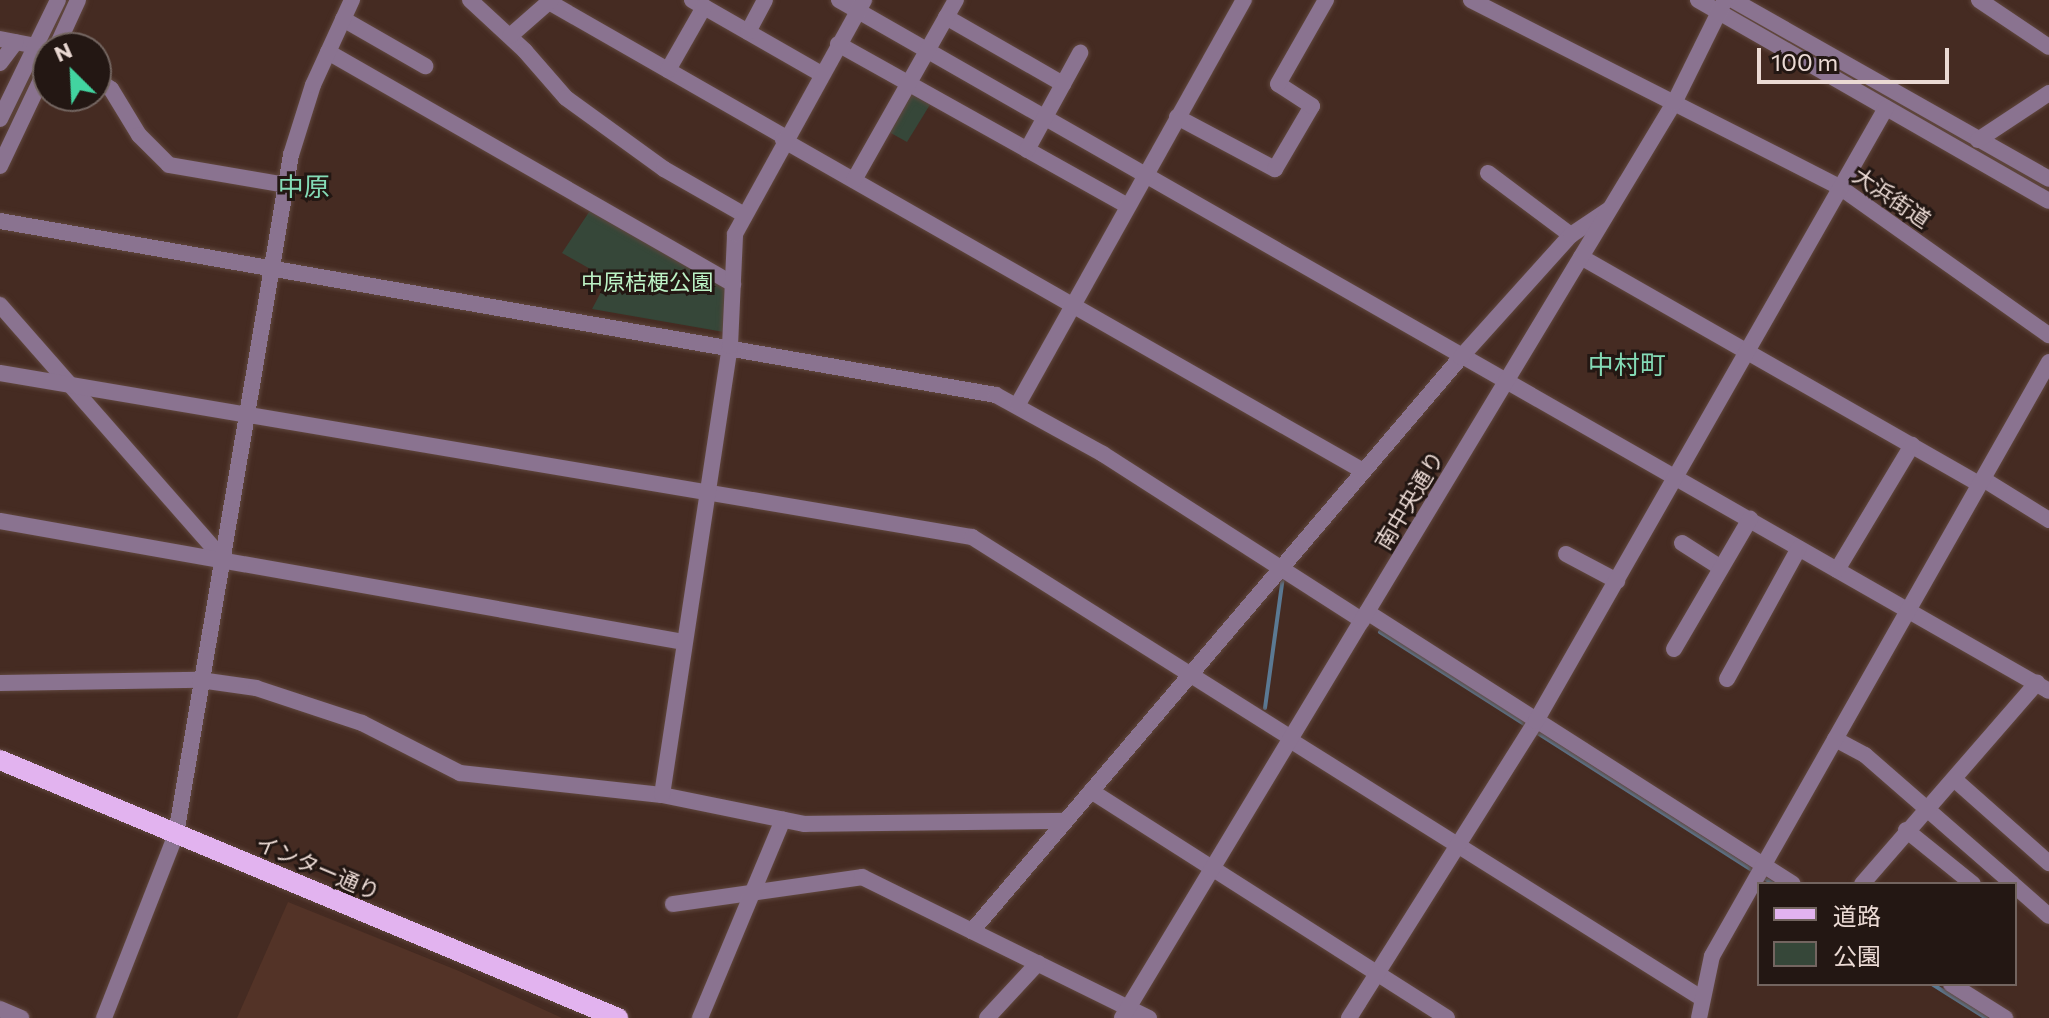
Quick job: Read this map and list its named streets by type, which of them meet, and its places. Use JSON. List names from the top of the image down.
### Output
{
  "streets": {
    "main road": ["インター通り"],
    "street": ["大浜街道", "南中央通り"]
  },
  "crossings": [
    ["大浜街道", "南中央通り"]
  ],
  "districts": ["中原", "中村町"],
  "parks": ["中原桔梗公園"],
  "legend": ["道路", "公園"],
  "scale_bar": "100 m",
  "north": "top left"
}
